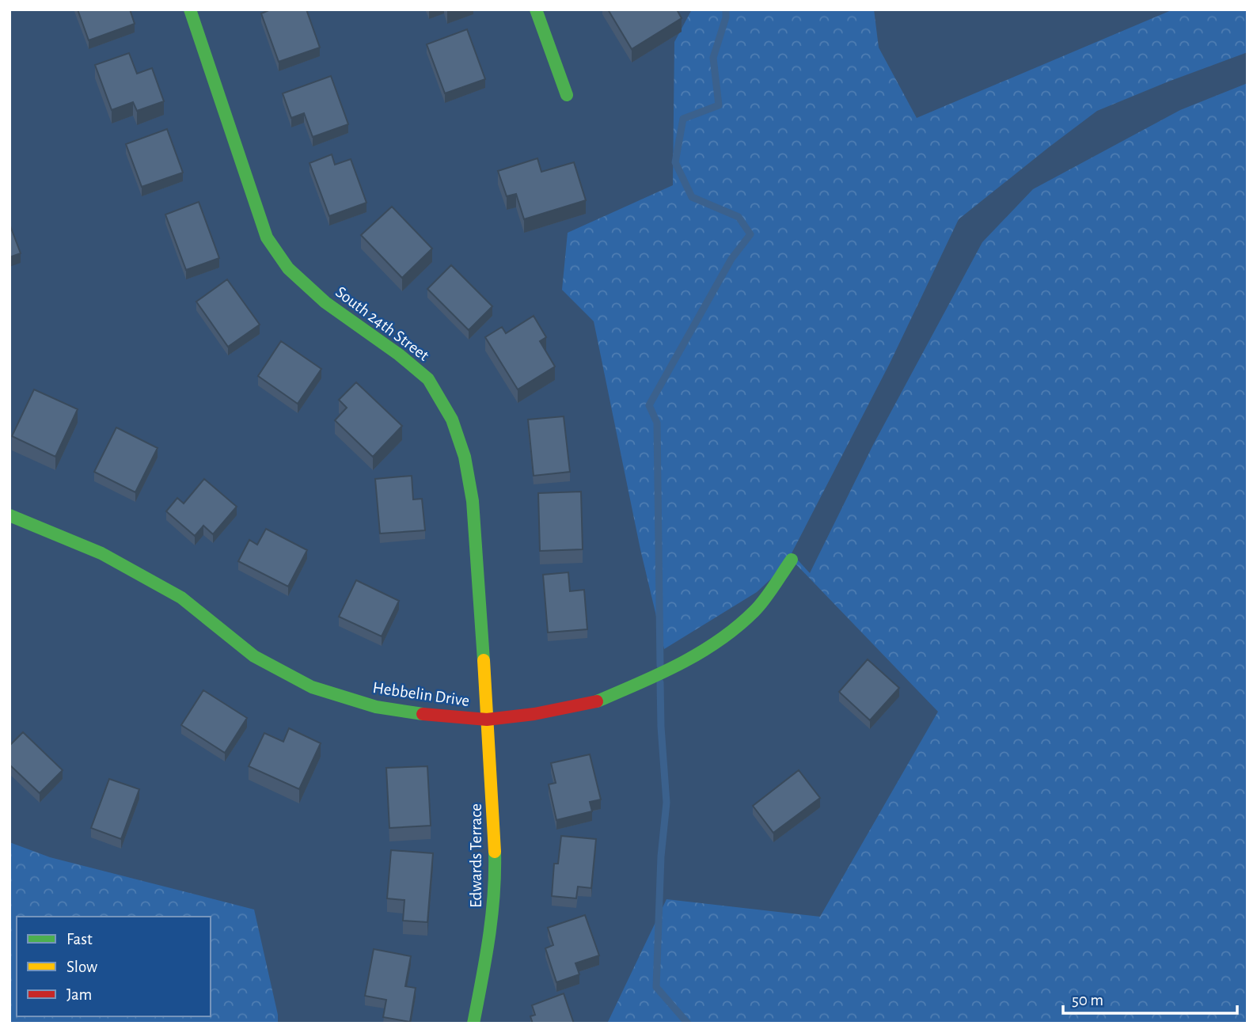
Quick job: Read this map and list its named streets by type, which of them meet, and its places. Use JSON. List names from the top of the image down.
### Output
{
  "streets": {
    "street": ["South 24th Street", "Hebbelin Drive", "Edwards Terrace"]
  },
  "crossings": [
    ["South 24th Street", "Hebbelin Drive"],
    ["South 24th Street", "Edwards Terrace"],
    ["Hebbelin Drive", "Edwards Terrace"]
  ],
  "legend": ["Fast", "Slow", "Jam"],
  "scale_bar": "50 m"
}
